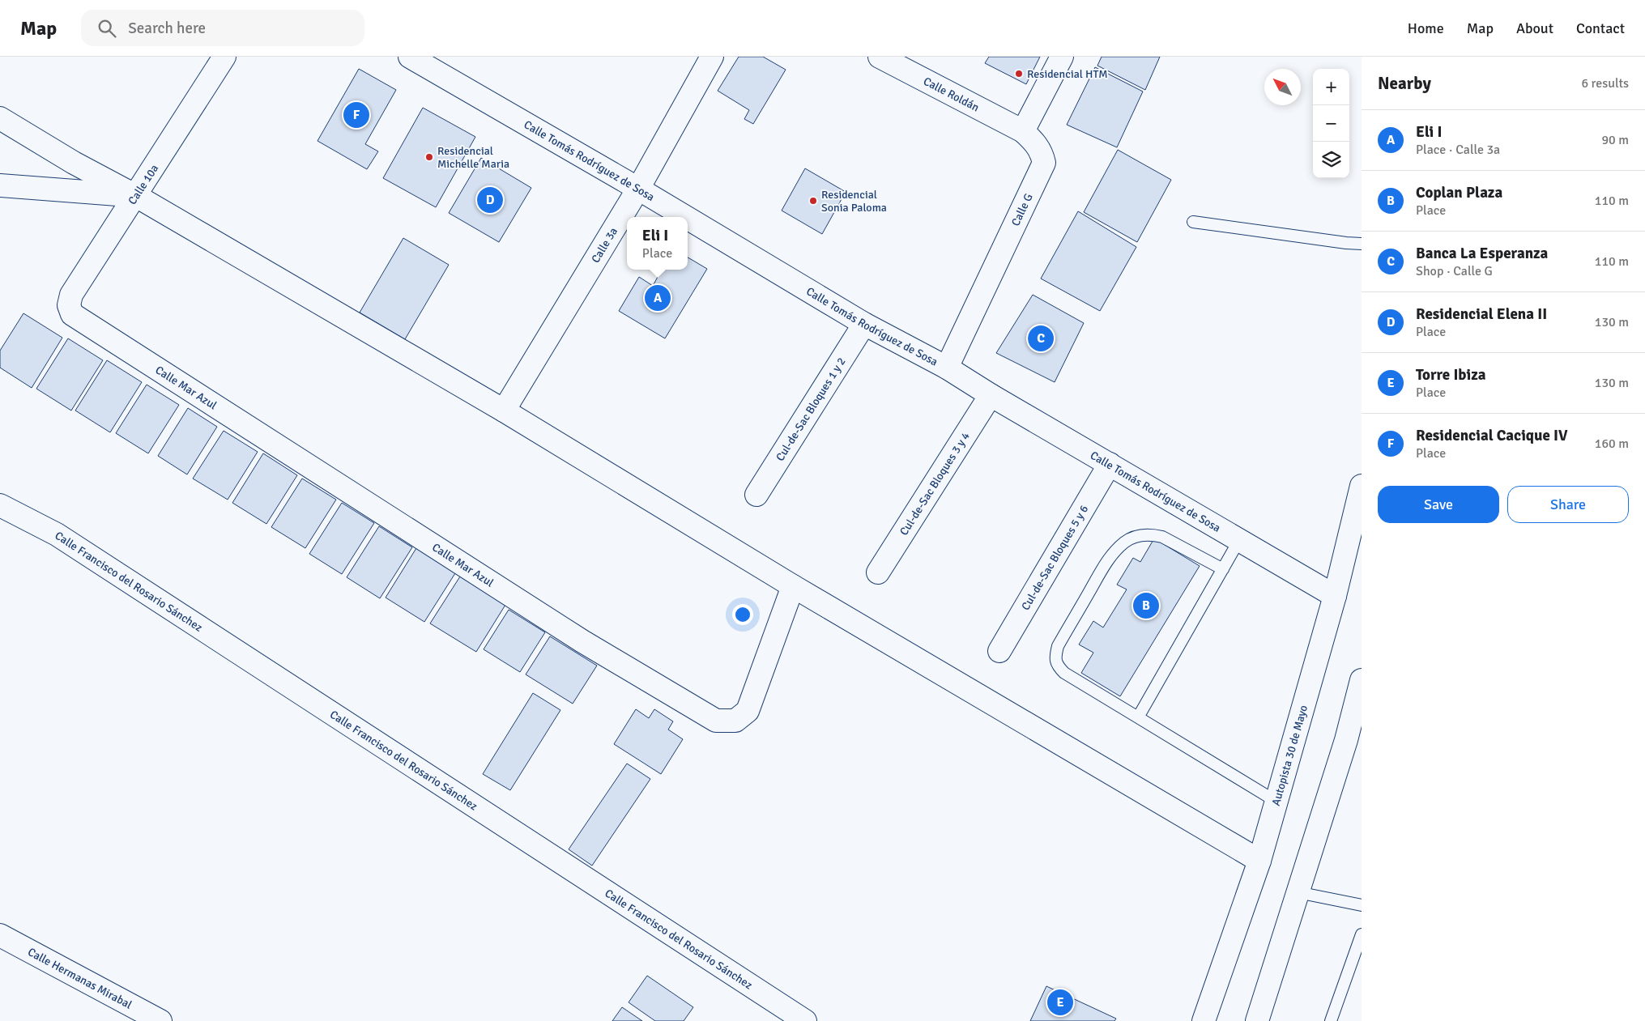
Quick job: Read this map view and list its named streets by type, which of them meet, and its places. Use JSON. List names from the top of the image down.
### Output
{
  "streets": {
    "main road": [
      "Calle Roldán",
      "Calle Tomás Rodríguez de Sosa",
      "Calle 10a",
      "Calle G",
      "Calle 3a",
      "Calle Mar Azul",
      "Cul-de-Sac Bloques 1 y 2",
      "Cul-de-Sac Bloques 3 y 4",
      "Cul-de-Sac Bloques 5 y 6",
      "Calle Francisco del Rosario Sánchez",
      "Autopista 30 de Mayo",
      "Calle Hermanas Mirabal"
    ]
  },
  "crossings": [
    ["Calle Roldán", "Calle G"],
    ["Calle Tomás Rodríguez de Sosa", "Calle G"],
    ["Calle Tomás Rodríguez de Sosa", "Calle 3a"],
    ["Calle Tomás Rodríguez de Sosa", "Cul-de-Sac Bloques 1 y 2"],
    ["Calle Tomás Rodríguez de Sosa", "Cul-de-Sac Bloques 3 y 4"],
    ["Calle Tomás Rodríguez de Sosa", "Cul-de-Sac Bloques 5 y 6"],
    ["Calle Tomás Rodríguez de Sosa", "Autopista 30 de Mayo"],
    ["Calle 10a", "Calle Mar Azul"]
  ],
  "places": ["Residencial HTM", "Residencial Michelle Maria", "Residencial Sonia Paloma"],
  "north": "top left",
  "page": {
    "header": "Map",
    "search": "Search here",
    "nav": [
      "Home",
      "Map",
      "About",
      "Contact"
    ],
    "heading": ["Nearby", "6 results"],
    "map_buttons": ["+", "−"],
    "pins": [
      "F",
      "D",
      "A",
      "C",
      "B",
      "E"
    ],
    "list": [
      {
        "mark": "A",
        "name": "Eli I",
        "note": "Place · Calle 3a",
        "value": "90 m"
      },
      {
        "mark": "B",
        "name": "Coplan Plaza",
        "note": "Place",
        "value": "110 m"
      },
      {
        "mark": "C",
        "name": "Banca La Esperanza",
        "note": "Shop · Calle G",
        "value": "110 m"
      },
      {
        "mark": "D",
        "name": "Residencial Elena II",
        "note": "Place",
        "value": "130 m"
      },
      {
        "mark": "E",
        "name": "Torre Ibiza",
        "note": "Place",
        "value": "130 m"
      },
      {
        "mark": "F",
        "name": "Residencial Cacique IV",
        "note": "Place",
        "value": "160 m"
      }
    ],
    "popup": ["Eli I", "Place"],
    "buttons": ["Save", "Share"]
  }
}
